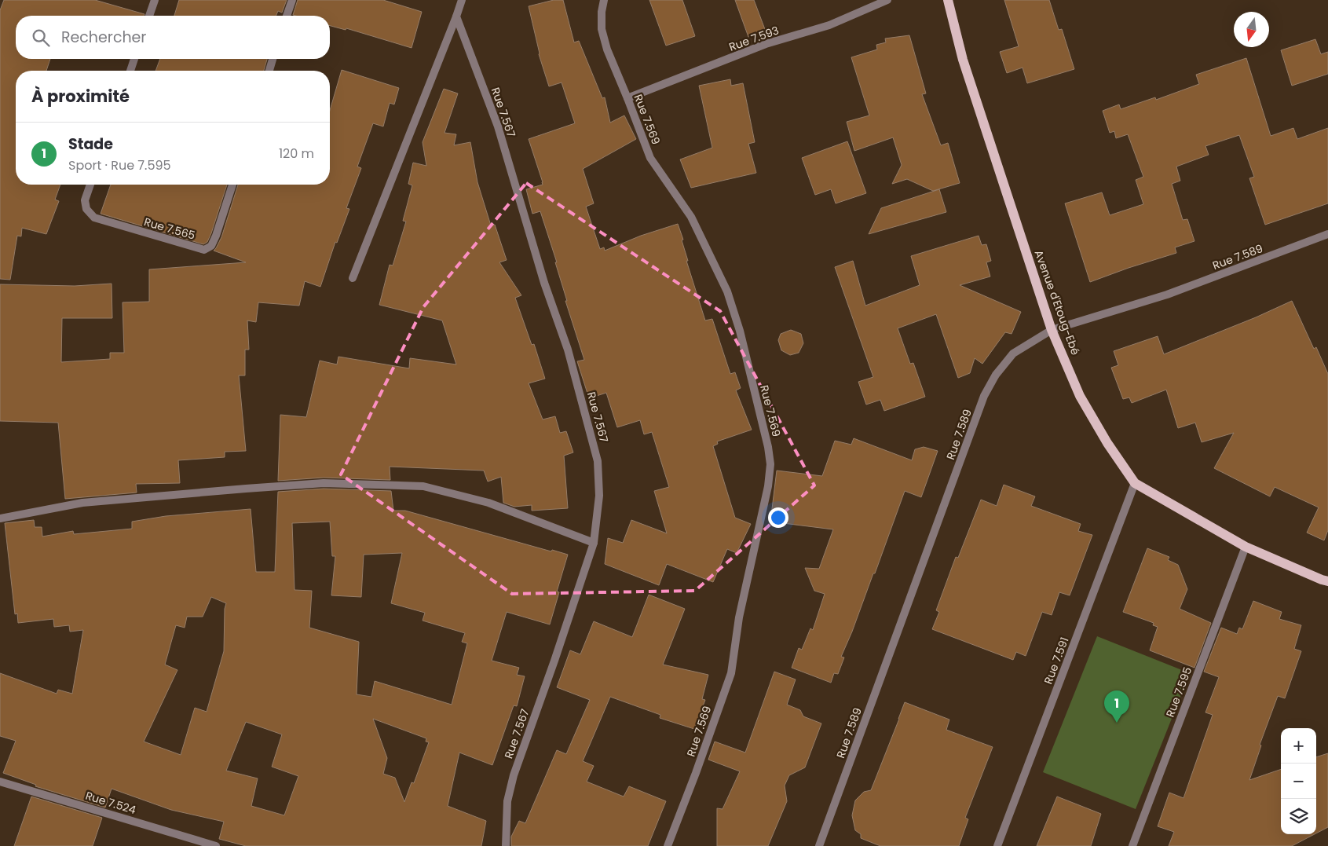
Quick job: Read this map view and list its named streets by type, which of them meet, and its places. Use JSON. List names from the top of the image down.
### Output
{
  "streets": {
    "main road": ["Avenue d'Etoug-Ebé"],
    "street": [
      "Rue 7.593",
      "Rue 7.567",
      "Rue 7.569",
      "Rue 7.565",
      "Rue 7.589",
      "Rue 7.591",
      "Rue 7.595",
      "Rue 7.524"
    ]
  },
  "crossings": [
    ["Rue 7.593", "Rue 7.569"],
    ["Rue 7.589", "Avenue d'Etoug-Ebé"],
    ["Avenue d'Etoug-Ebé", "Rue 7.591"],
    ["Avenue d'Etoug-Ebé", "Rue 7.595"]
  ],
  "north": "bottom",
  "page": {
    "search": "Rechercher",
    "heading": "À proximité",
    "list": [
      {
        "mark": "1",
        "name": "Stade",
        "note": "Sport · Rue 7.595",
        "value": "120 m"
      }
    ],
    "pins": "1",
    "map_buttons": ["+", "−"]
  }
}
